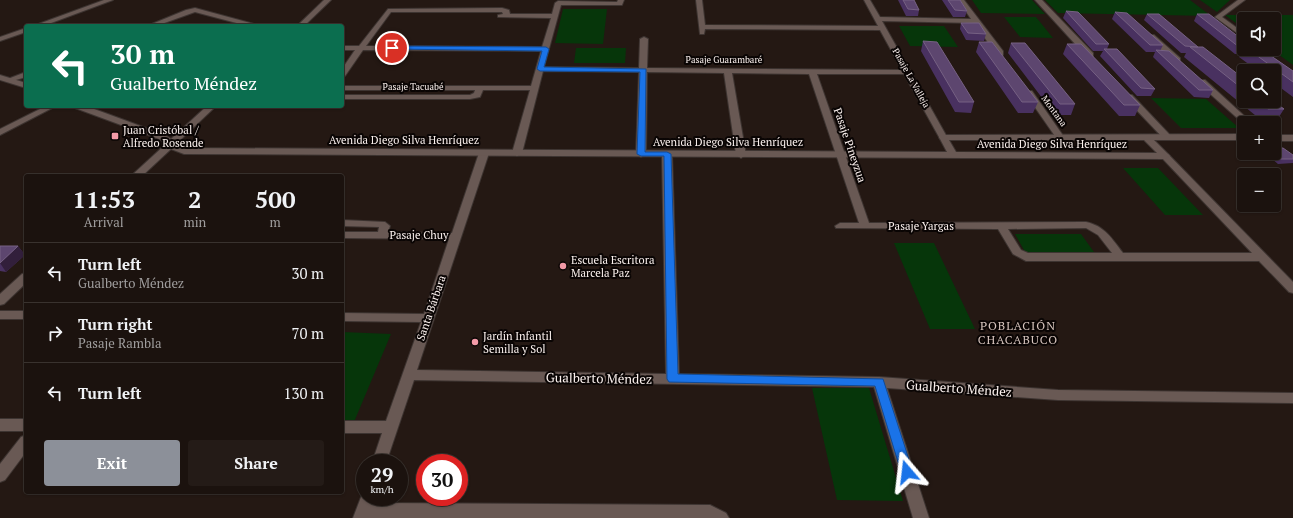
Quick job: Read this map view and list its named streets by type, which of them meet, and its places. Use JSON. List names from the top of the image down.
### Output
{
  "streets": {
    "street": [
      "Pasaje Guarambaré",
      "Pasaje La Valleja",
      "Pasaje Tacuabé",
      "Montana",
      "Avenida Diego Silva Henríquez",
      "Pasaje Pineyzua",
      "Pasaje Yargas",
      "Pasaje Chuy",
      "Santa Bárbara",
      "Gualberto Méndez"
    ]
  },
  "crossings": [
    ["Pasaje Guarambaré", "Pasaje La Valleja"],
    ["Pasaje Guarambaré", "Pasaje Pineyzua"],
    ["Pasaje La Valleja", "Avenida Diego Silva Henríquez"],
    ["Montana", "Avenida Diego Silva Henríquez"],
    ["Avenida Diego Silva Henríquez", "Pasaje Pineyzua"],
    ["Avenida Diego Silva Henríquez", "Santa Bárbara"],
    ["Pasaje Pineyzua", "Pasaje Yargas"],
    ["Pasaje Chuy", "Santa Bárbara"],
    ["Santa Bárbara", "Gualberto Méndez"]
  ],
  "districts": ["POBLACIÓN CHACABUCO"],
  "places": {
    "transit": ["Juan Cristóbal / Alfredo Rosende"],
    "other": ["Escuela Escritora Marcela Paz", "Jardín Infantil Semilla y Sol"]
  },
  "page": {
    "map_buttons": ["+", "−"],
    "turn": ["30 m", "Gualberto Méndez"],
    "eta": [
      "11:53",
      "Arrival",
      "2",
      "min",
      "500",
      "m"
    ],
    "list": [
      {
        "name": "Turn left",
        "note": "Gualberto Méndez",
        "value": "30 m"
      },
      {
        "name": "Turn right",
        "note": "Pasaje Rambla",
        "value": "70 m"
      },
      {
        "name": "Turn left",
        "value": "130 m"
      }
    ],
    "buttons": ["Exit", "Share"],
    "speed": "29 km/h",
    "limit": "30"
  }
}
